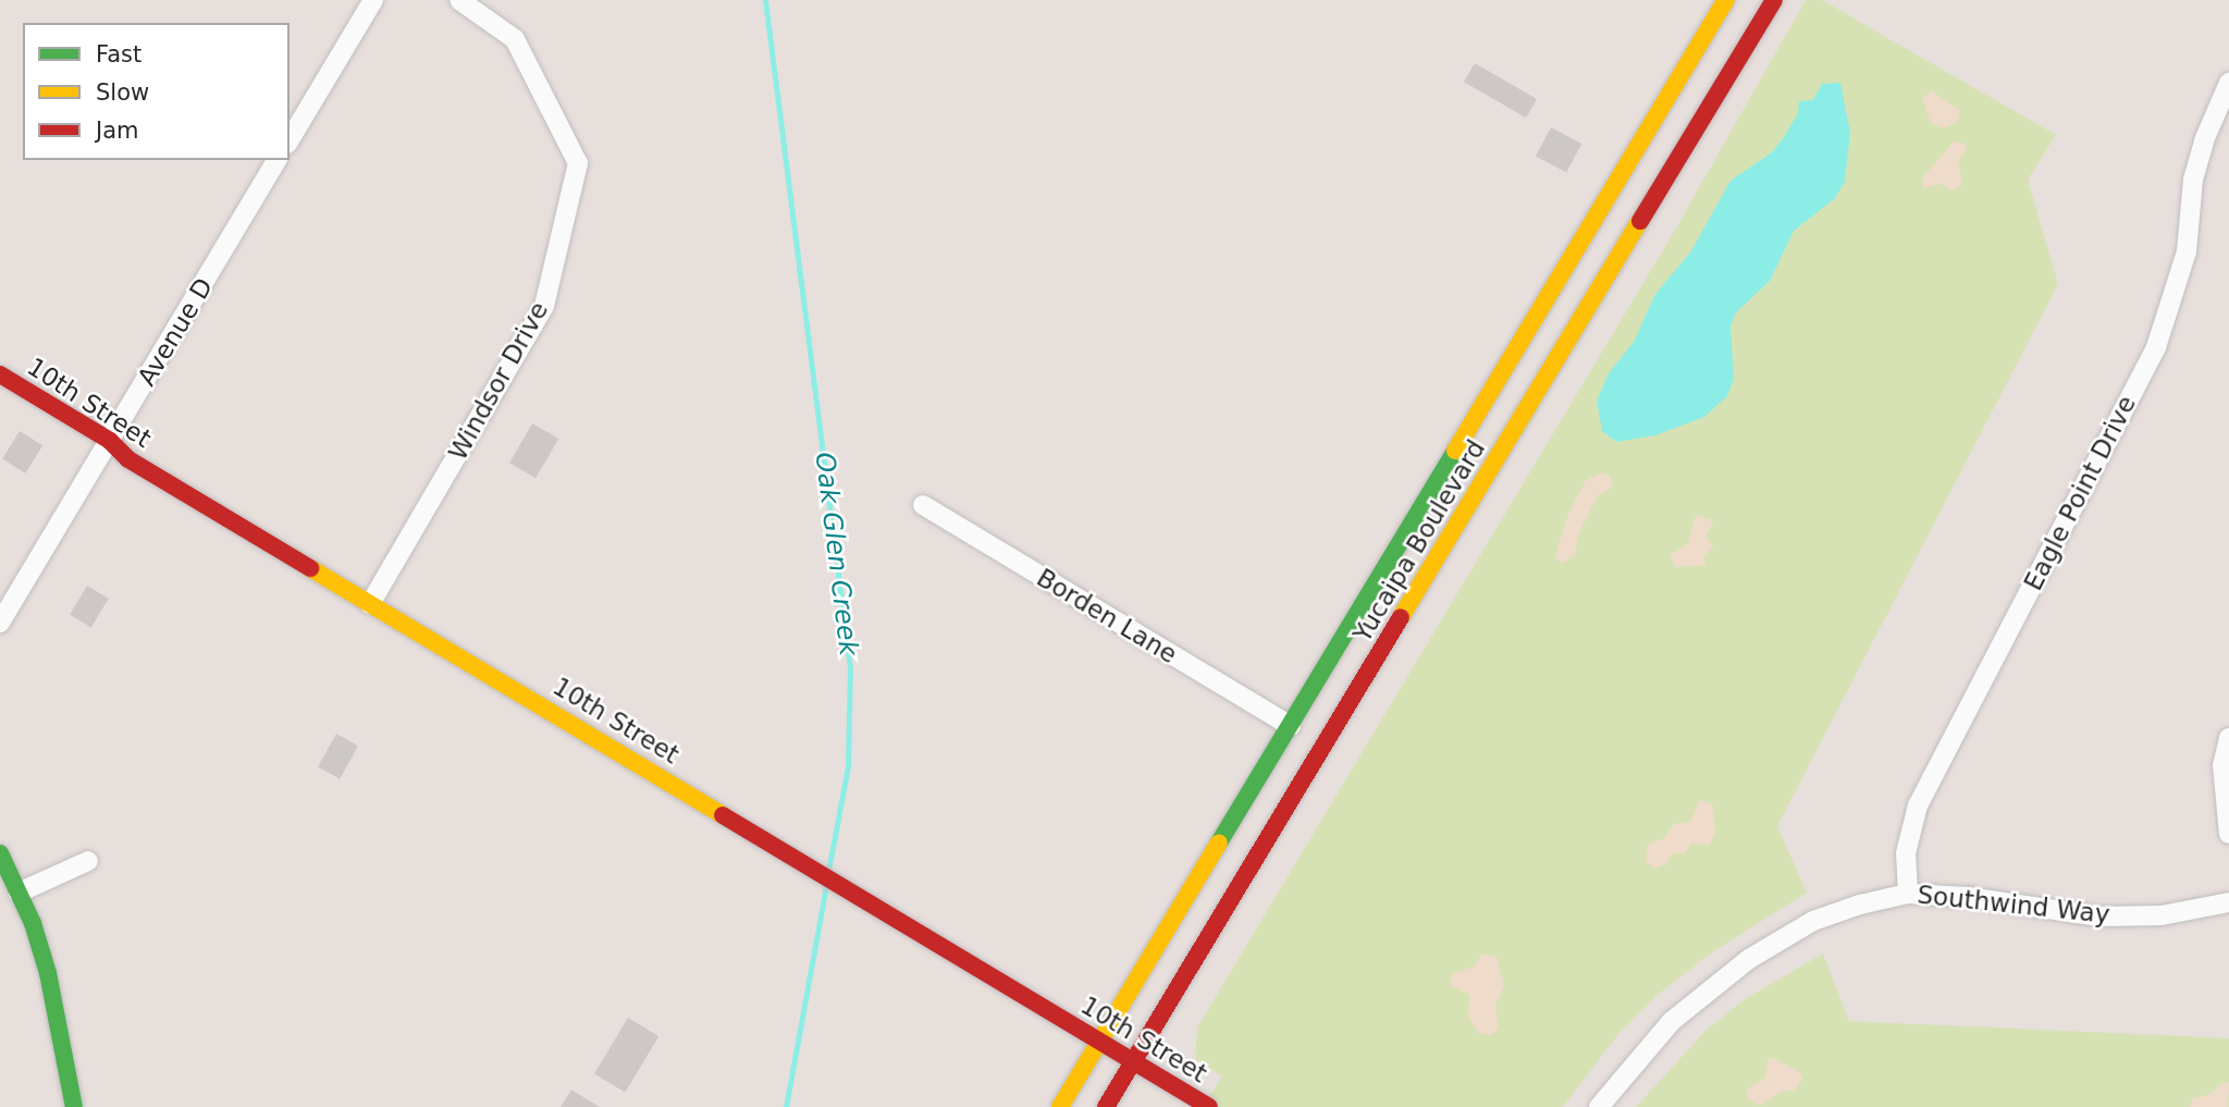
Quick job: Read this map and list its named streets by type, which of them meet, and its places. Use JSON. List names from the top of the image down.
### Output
{
  "streets": {
    "main road": ["10th Street", "Yucaipa Boulevard"],
    "street": [
      "Avenue D",
      "Windsor Drive",
      "Eagle Point Drive",
      "Borden Lane",
      "Southwind Way"
    ]
  },
  "crossings": [
    ["Avenue D", "10th Street"],
    ["Windsor Drive", "10th Street"],
    ["10th Street", "Yucaipa Boulevard"],
    ["Eagle Point Drive", "Southwind Way"],
    ["Yucaipa Boulevard", "Borden Lane"]
  ],
  "water": ["Oak Glen Creek"],
  "legend": ["Fast", "Slow", "Jam"]
}
